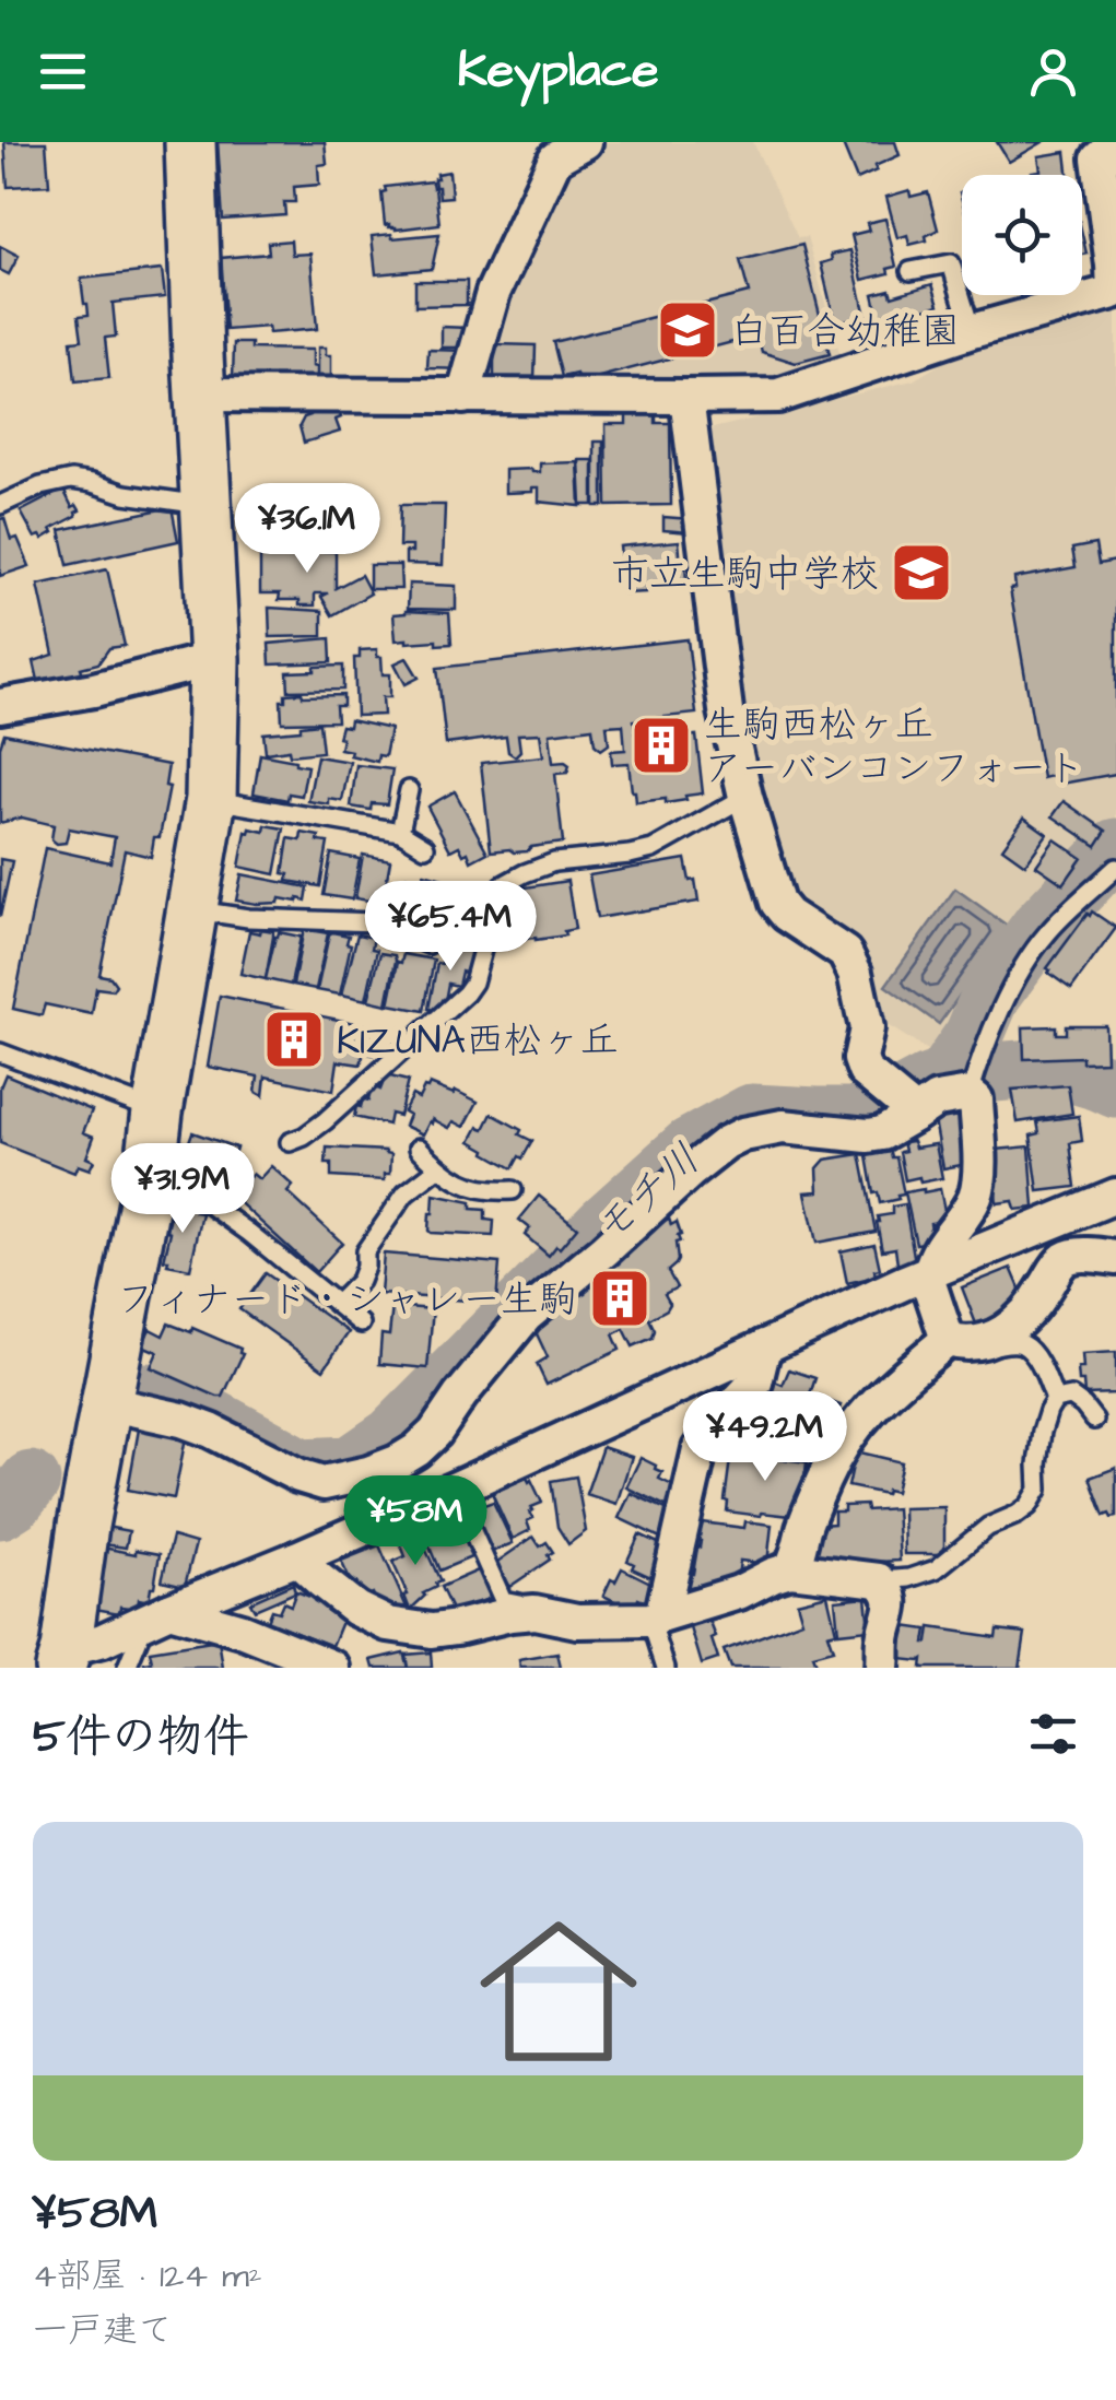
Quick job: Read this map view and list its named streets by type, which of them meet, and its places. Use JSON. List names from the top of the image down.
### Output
{
  "water": ["モチ川"],
  "places": {
    "school or university": ["白百合幼稚園", "市立生駒中学校"],
    "building": ["生駒西松ヶ丘 アーバンコンフォート", "KIZUNA西松ヶ丘", "フィナード・シャレー生駒"]
  },
  "page": {
    "header": "Keyplace",
    "price": [
      "¥36.1M",
      "¥65.4M",
      "¥31.9M",
      "¥49.2M",
      "¥58M"
    ],
    "heading": "5件の物件",
    "list": [
      {
        "name": "¥58M",
        "note": "4部屋 · 124 m² · 一戸建て"
      }
    ]
  }
}
